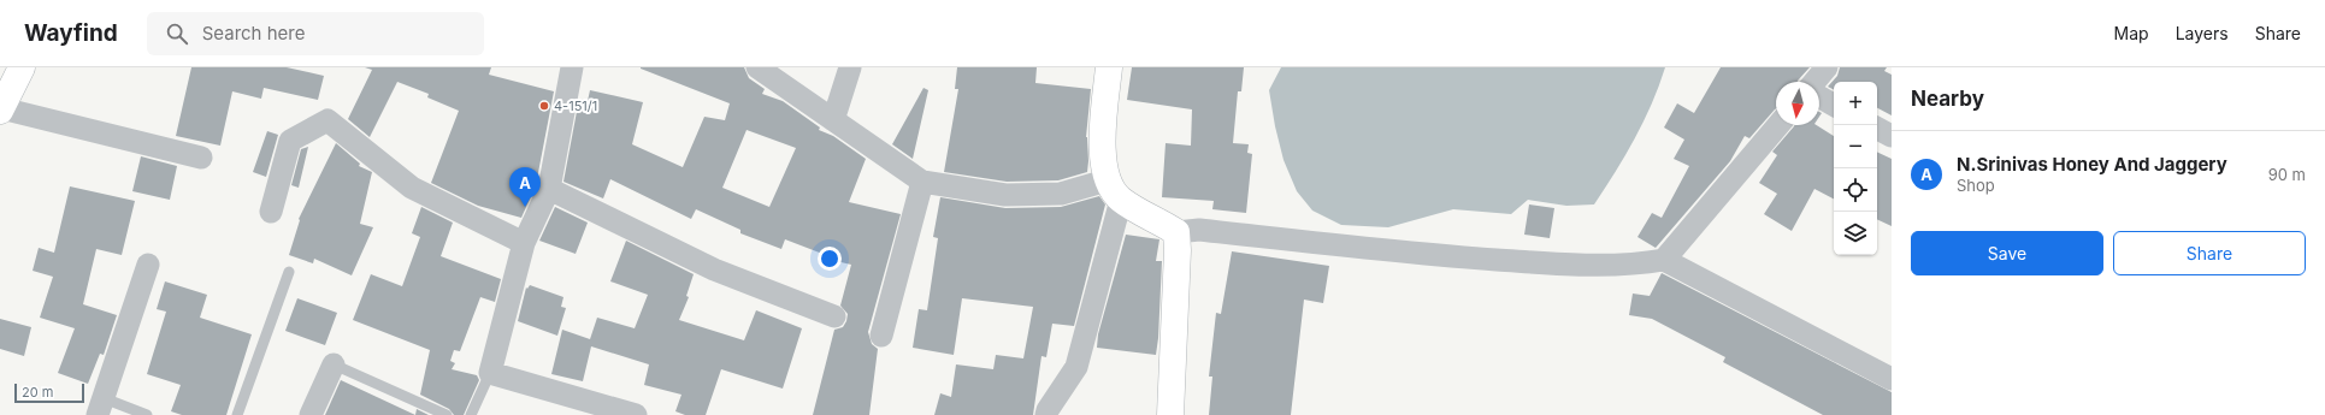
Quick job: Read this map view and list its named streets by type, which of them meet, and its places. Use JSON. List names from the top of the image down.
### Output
{
  "places": ["4-151/1"],
  "scale_bar": "20 m",
  "north": "bottom",
  "page": {
    "header": "Wayfind",
    "search": "Search here",
    "nav": ["Map", "Layers", "Share"],
    "heading": "Nearby",
    "map_buttons": ["+", "−"],
    "list": [
      {
        "mark": "A",
        "name": "N.Srinivas Honey And Jaggery",
        "note": "Shop",
        "value": "90 m"
      }
    ],
    "pins": "A",
    "buttons": ["Save", "Share"],
    "scale": "20 m"
  }
}
